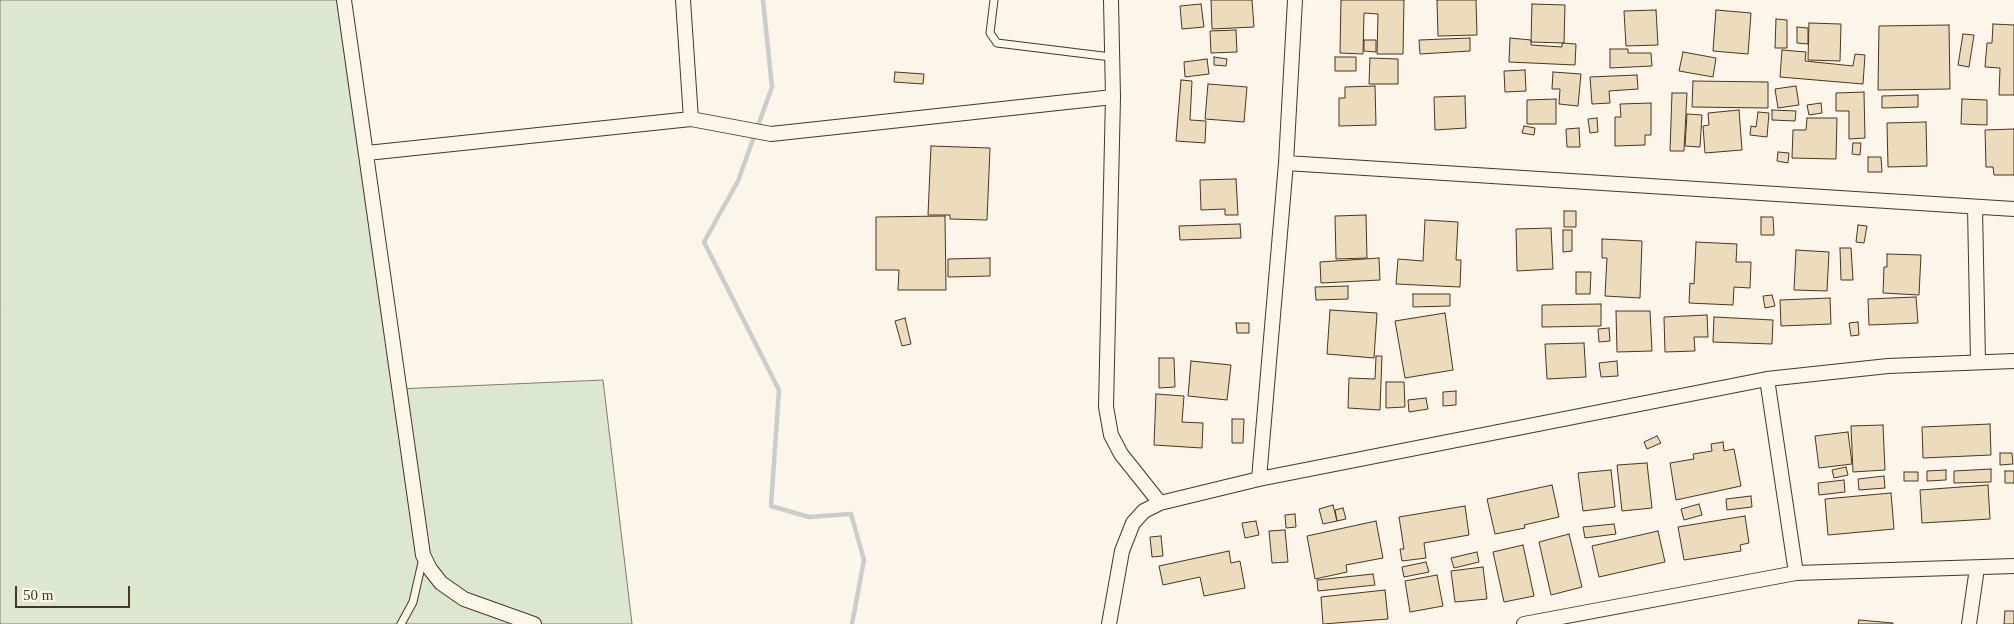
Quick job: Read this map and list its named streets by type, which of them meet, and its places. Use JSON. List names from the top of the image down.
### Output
{
  "scale_bar": "50 m"
}
